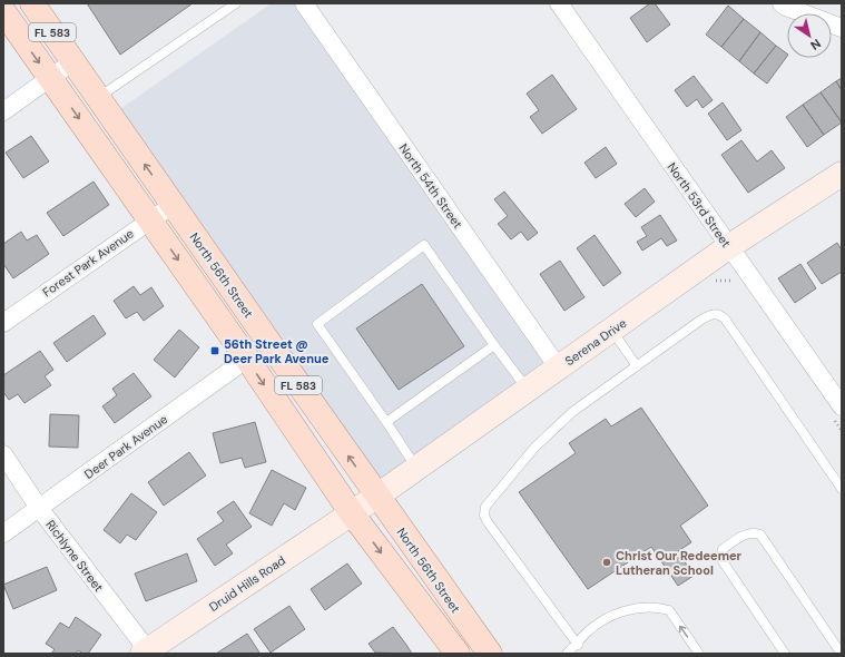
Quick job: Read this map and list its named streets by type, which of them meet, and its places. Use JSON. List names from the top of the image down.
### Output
{
  "streets": {
    "main road": ["FL 583", "North 56th Street"],
    "street": [
      "North 54th Street",
      "North 53rd Street",
      "Forest Park Avenue",
      "Serena Drive",
      "Deer Park Avenue",
      "Richlyne Street",
      "Druid Hills Road"
    ]
  },
  "crossings": [
    ["North 54th Street", "Serena Drive"],
    ["North 53rd Street", "Serena Drive"],
    ["Forest Park Avenue", "North 56th Street"],
    ["North 56th Street", "Serena Drive"],
    ["North 56th Street", "Deer Park Avenue"],
    ["North 56th Street", "Druid Hills Road"],
    ["Serena Drive", "Druid Hills Road"],
    ["Deer Park Avenue", "Richlyne Street"],
    ["Richlyne Street", "Druid Hills Road"]
  ],
  "places": {
    "transit": ["56th Street @ Deer Park Avenue"],
    "other": ["Christ Our Redeemer Lutheran School"]
  },
  "north": "bottom right"
}
